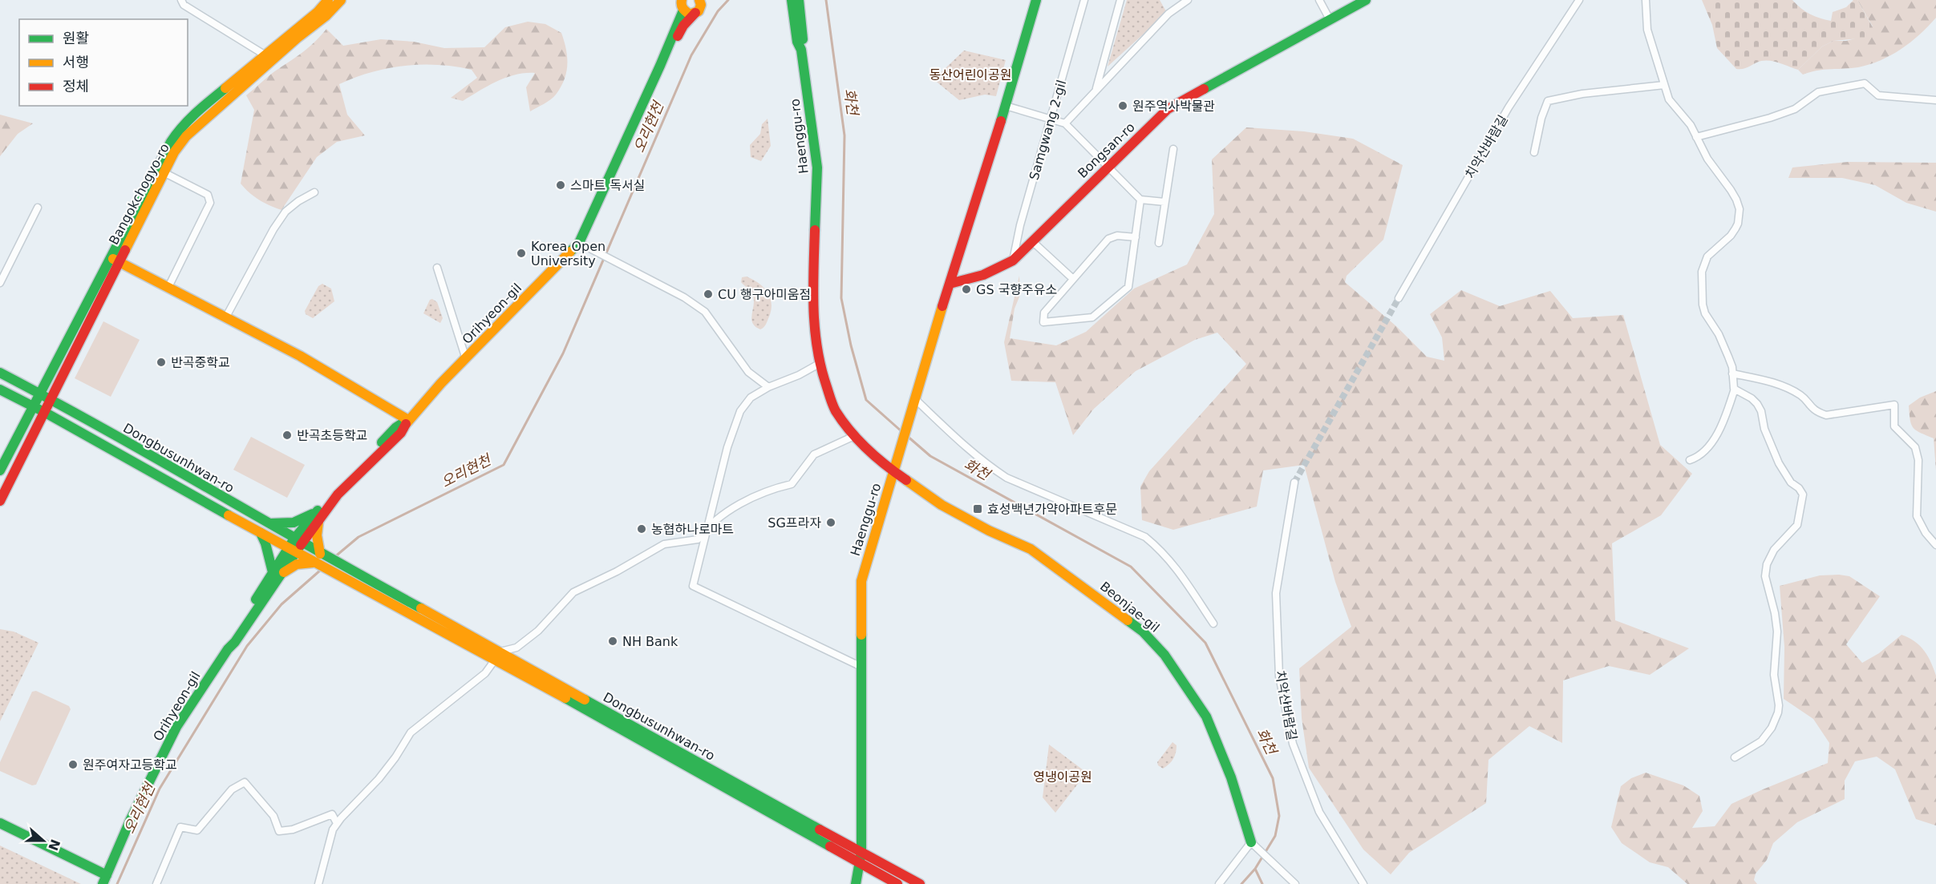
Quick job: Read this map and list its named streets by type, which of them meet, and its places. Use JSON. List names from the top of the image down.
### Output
{
  "streets": {
    "street": [
      "Samgwang 2-gil",
      "Haenggu-ro",
      "치악산바람길",
      "Bongsan-ro",
      "Bangokchogyo-ro",
      "Orihyeon-gil",
      "Dongbusunhwan-ro",
      "Beonjae-gil"
    ]
  },
  "crossings": [
    ["Samgwang 2-gil", "Bongsan-ro"],
    ["Haenggu-ro", "Dongbusunhwan-ro"],
    ["Haenggu-ro", "Beonjae-gil"],
    ["Bangokchogyo-ro", "Dongbusunhwan-ro"],
    ["Orihyeon-gil", "Dongbusunhwan-ro"]
  ],
  "water": ["화천", "오리현천"],
  "parks": ["동산어린이공원", "영냉이공원"],
  "places": {
    "other": [
      "원주역사박물관",
      "스마트 독서실",
      "Korea Open University",
      "GS 국향주유소",
      "CU 행구아미움점",
      "반곡중학교",
      "반곡초등학교",
      "SG프라자",
      "농협하나로마트",
      "NH Bank",
      "원주여자고등학교"
    ],
    "transit": ["효성백년가약아파트후문"]
  },
  "legend": ["원활", "서행", "정체"],
  "north": "right"
}
